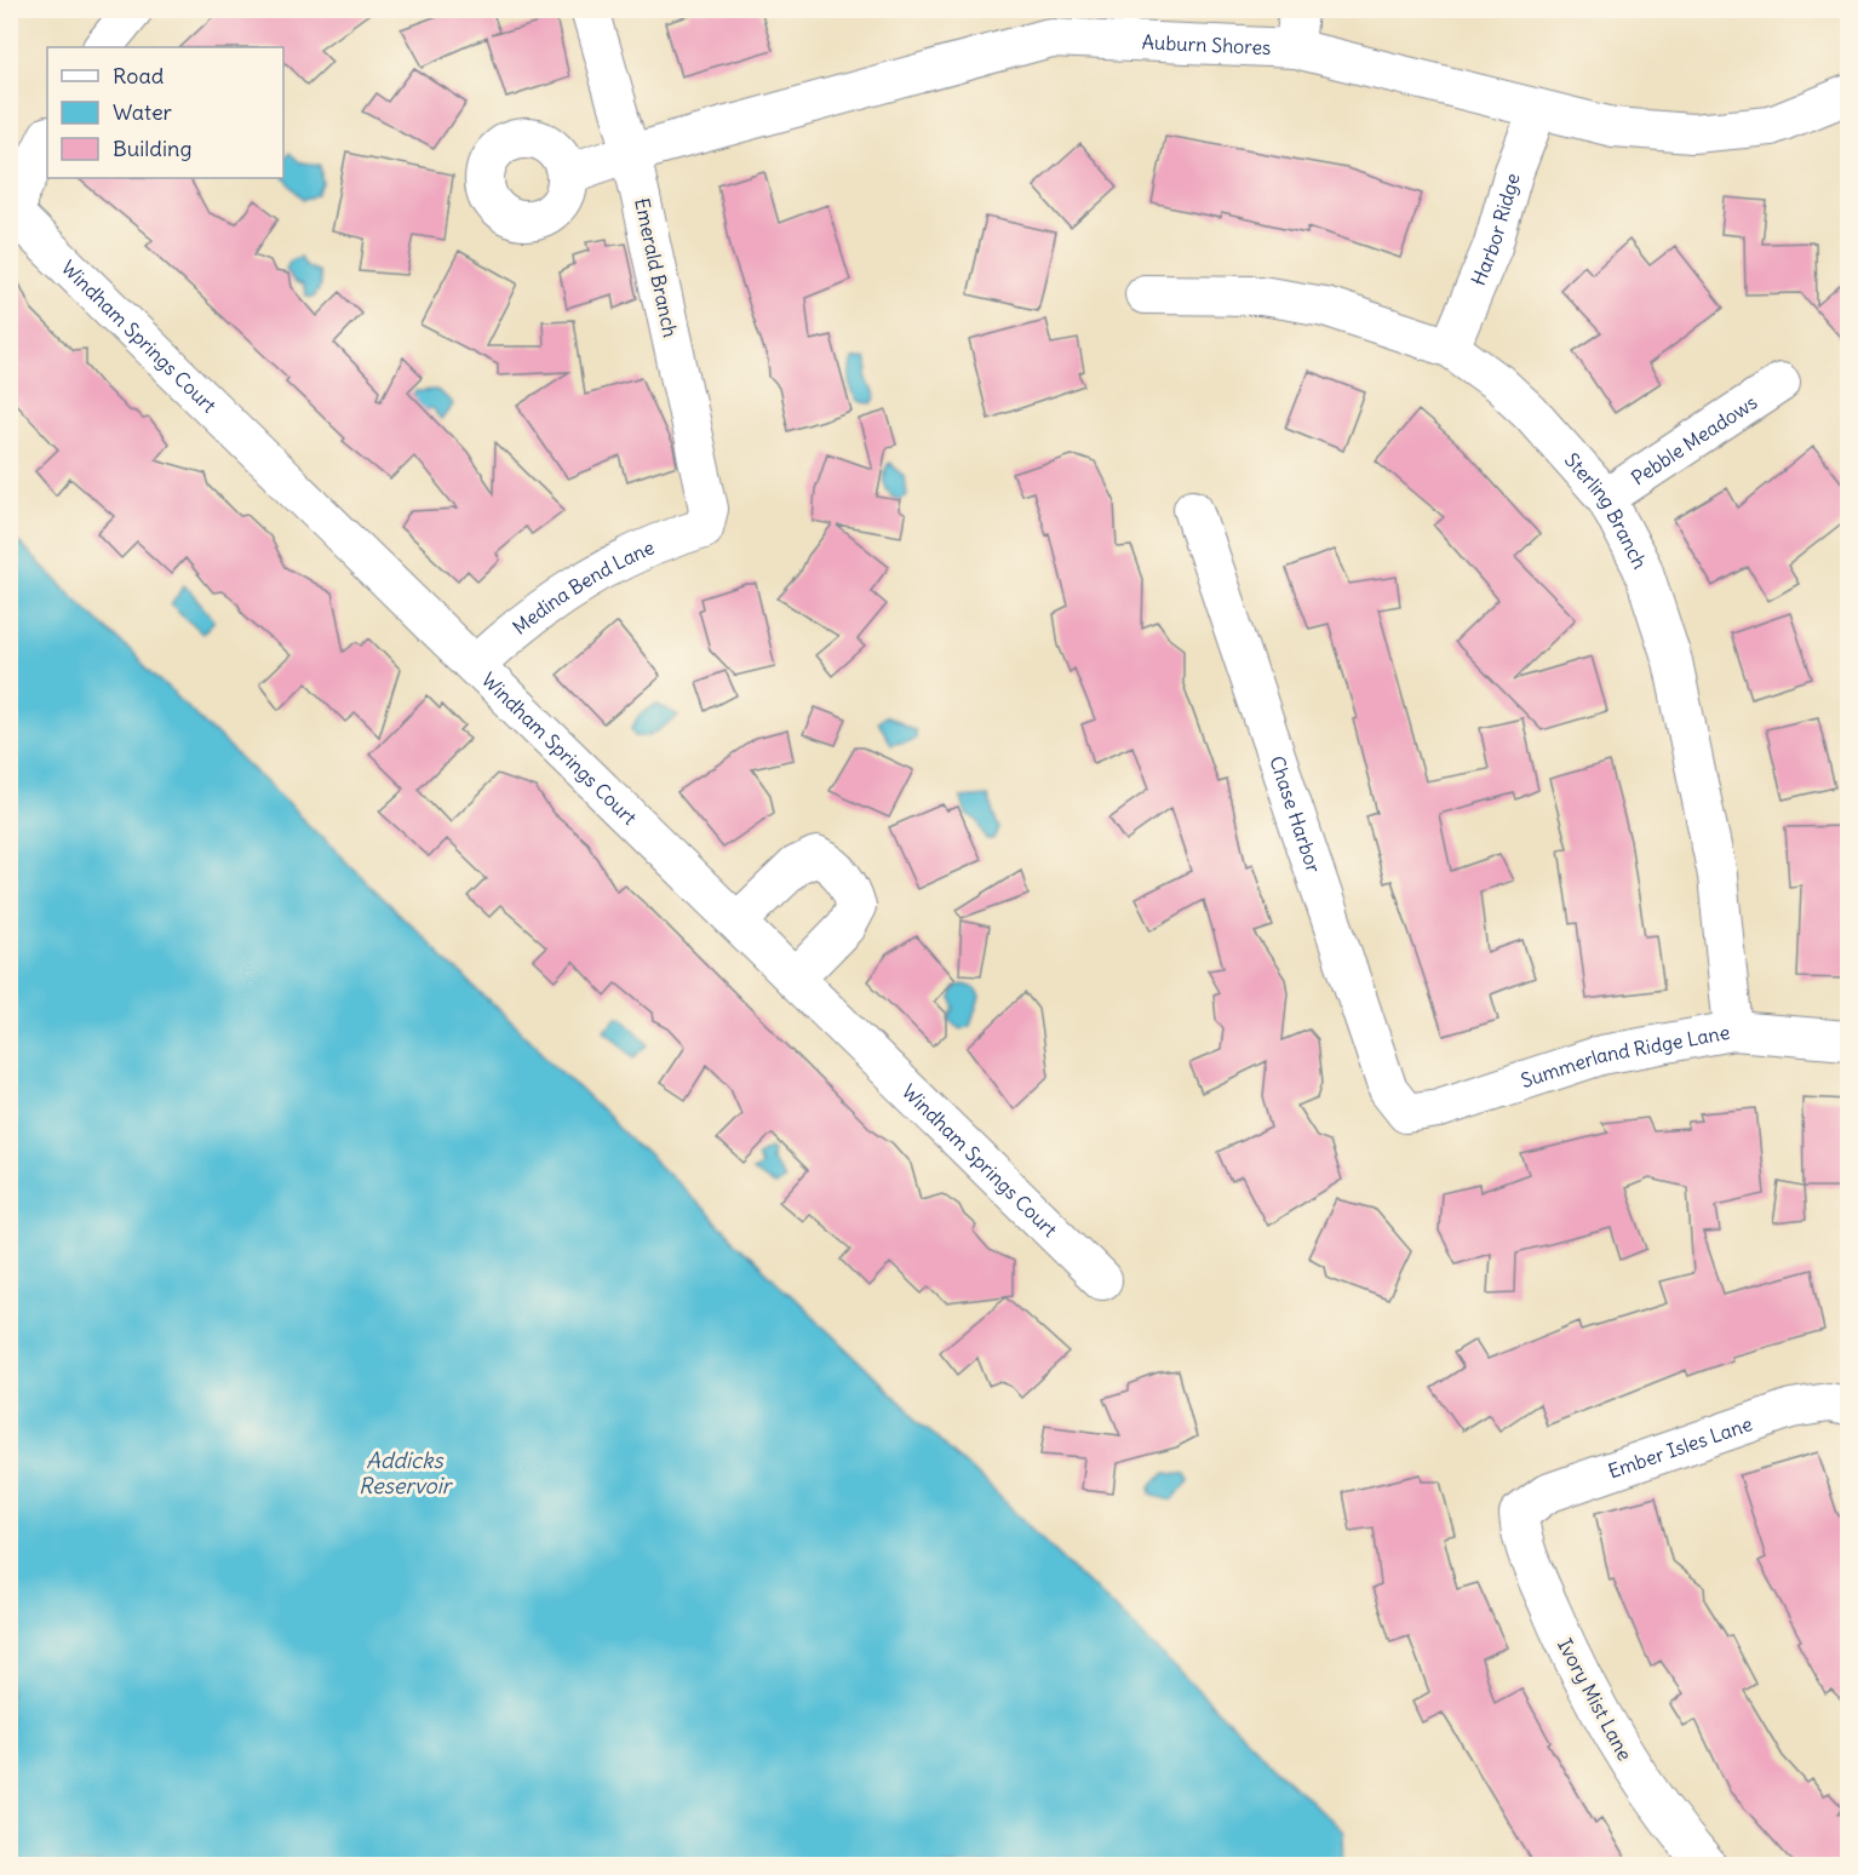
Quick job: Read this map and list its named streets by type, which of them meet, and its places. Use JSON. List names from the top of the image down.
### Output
{
  "streets": {
    "street": [
      "Auburn Shores",
      "Harbor Ridge",
      "Emerald Branch",
      "Windham Springs Court",
      "Pebble Meadows",
      "Sterling Branch",
      "Medina Bend Lane",
      "Chase Harbor",
      "Summerland Ridge Lane",
      "Ember Isles Lane",
      "Ivory Mist Lane"
    ]
  },
  "crossings": [
    ["Auburn Shores", "Harbor Ridge"],
    ["Auburn Shores", "Emerald Branch"],
    ["Harbor Ridge", "Sterling Branch"],
    ["Emerald Branch", "Medina Bend Lane"],
    ["Windham Springs Court", "Medina Bend Lane"],
    ["Pebble Meadows", "Sterling Branch"],
    ["Sterling Branch", "Summerland Ridge Lane"],
    ["Chase Harbor", "Summerland Ridge Lane"],
    ["Ember Isles Lane", "Ivory Mist Lane"]
  ],
  "water": ["Addicks Reservoir"],
  "legend": ["Road", "Water", "Building"]
}
